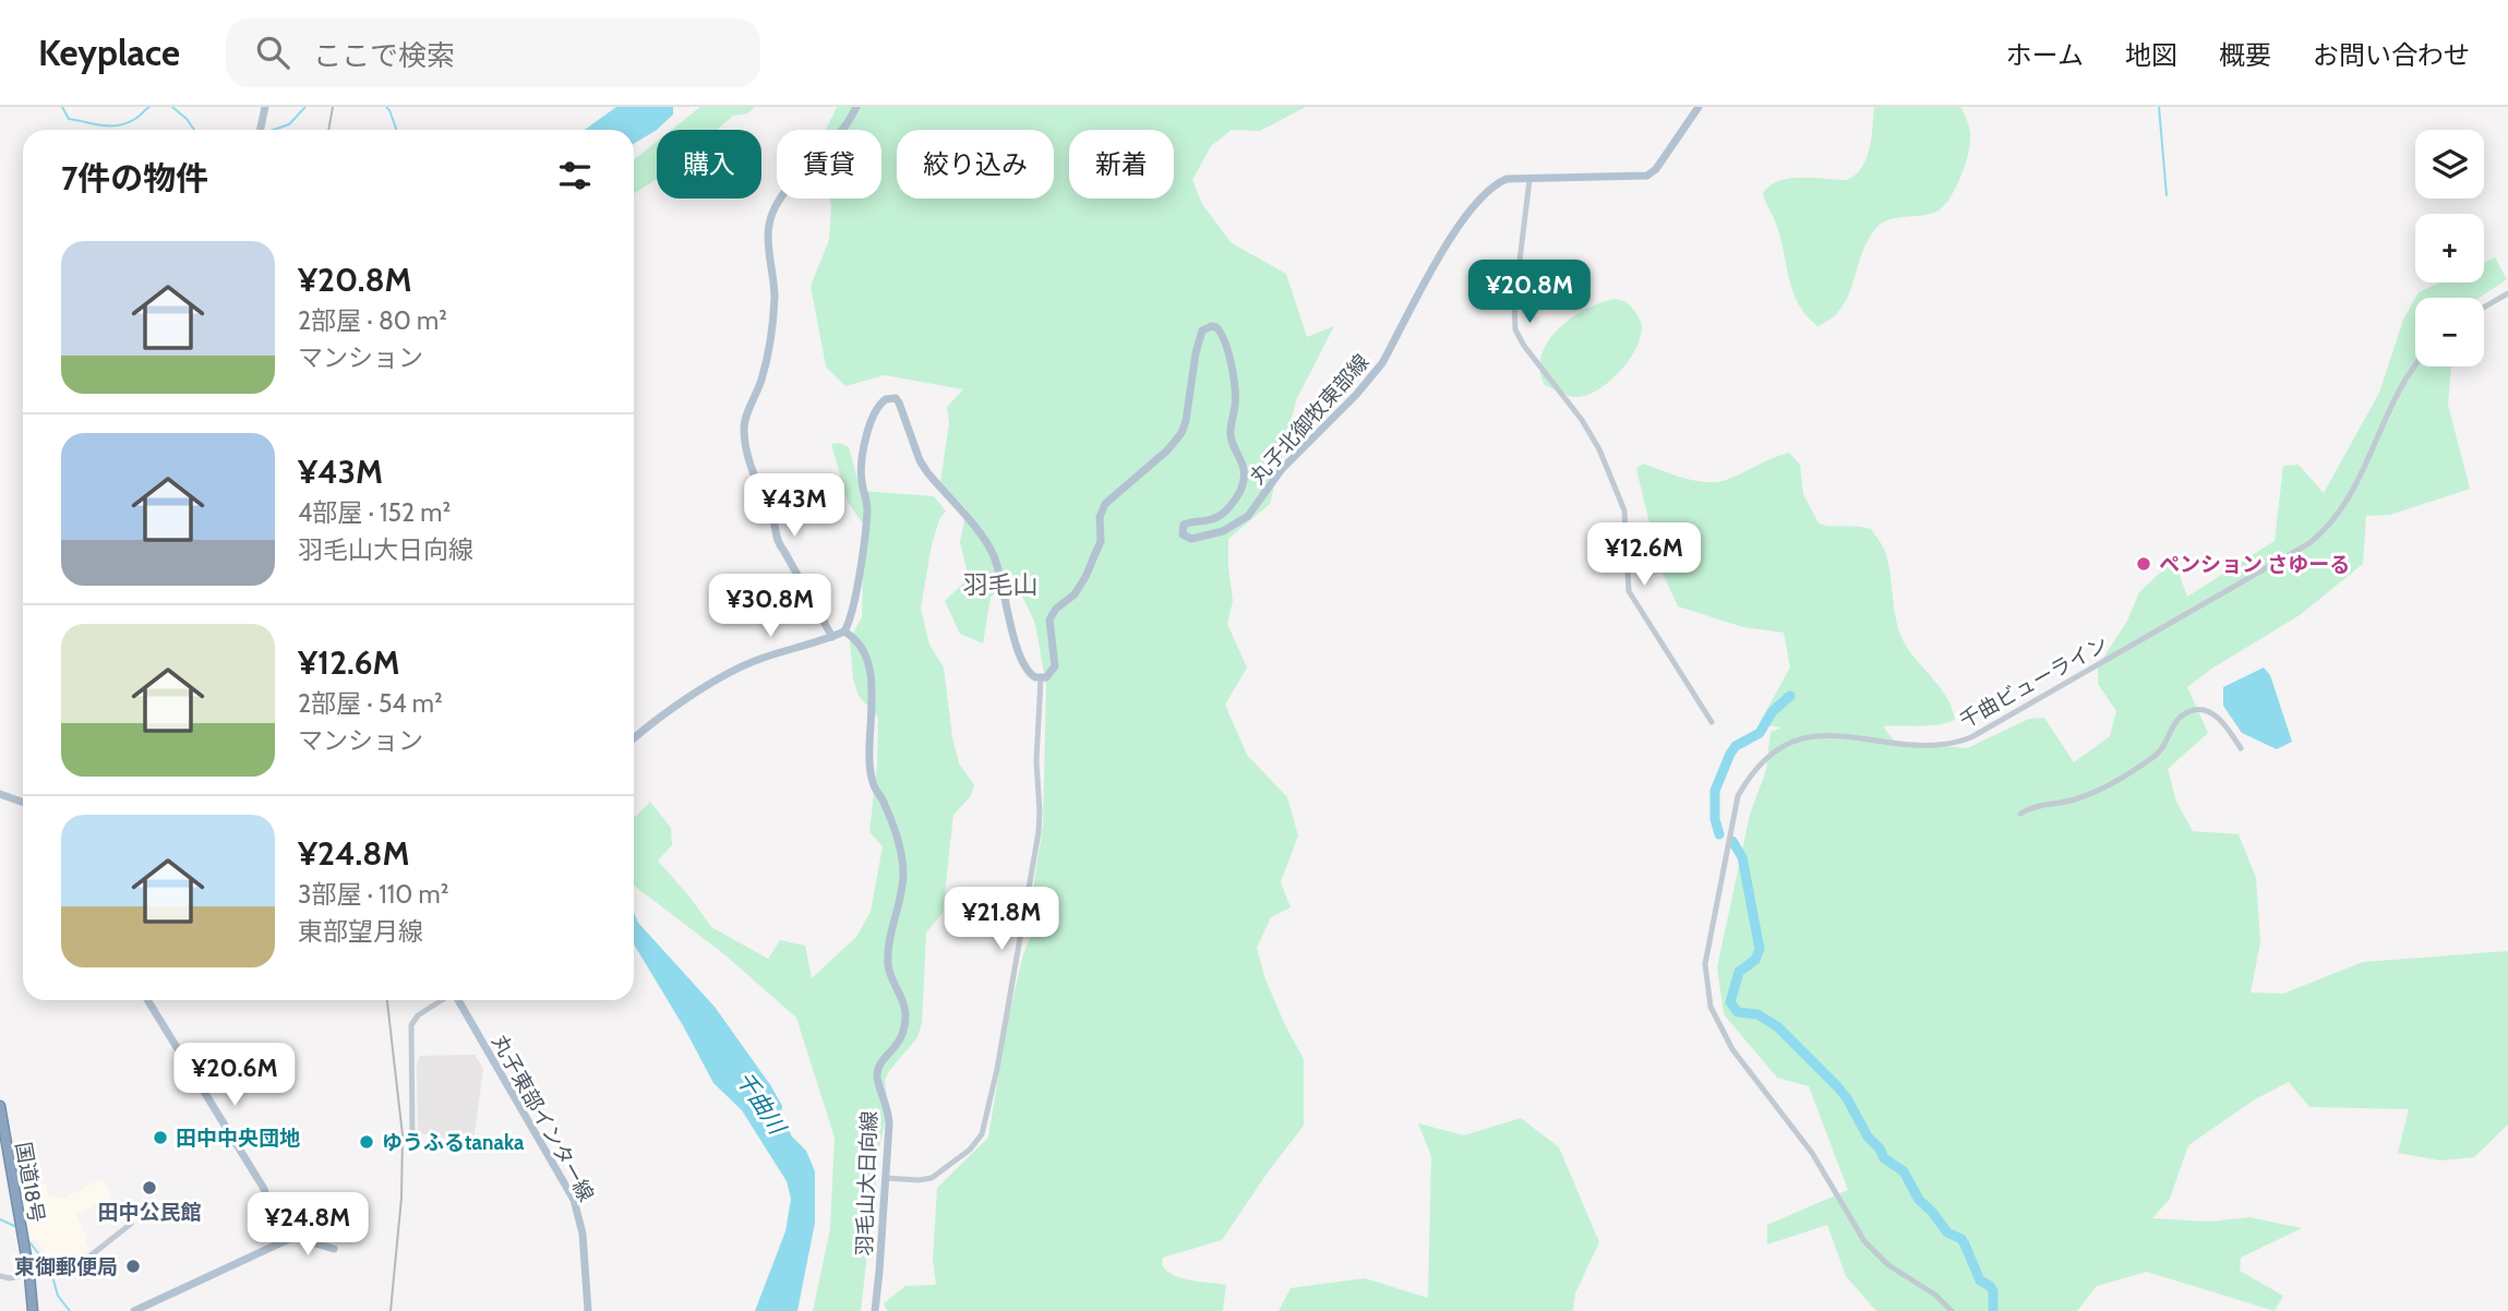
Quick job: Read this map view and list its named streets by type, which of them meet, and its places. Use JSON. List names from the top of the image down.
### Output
{
  "streets": {
    "highway": ["国道18号"],
    "main road": ["丸子北御牧東部線", "丸子東部インター線", "羽毛山大日向線"],
    "street": ["千曲ビューライン"]
  },
  "districts": ["羽毛山"],
  "water": ["千曲川"],
  "places": [
    "ペンション さゆーる",
    "田中中央団地",
    "ゆうふるtanaka",
    "田中公民館",
    "東御郵便局"
  ],
  "page": {
    "header": "Keyplace",
    "search": "ここで検索",
    "nav": [
      "ホーム",
      "地図",
      "概要",
      "お問い合わせ"
    ],
    "map_buttons": ["+", "−"],
    "chip": [
      "購入",
      "賃貸",
      "絞り込み",
      "新着"
    ],
    "heading": "7件の物件",
    "list": [
      {
        "name": "¥20.8M",
        "note": "2部屋 · 80 m² · マンション"
      },
      {
        "name": "¥43M",
        "note": "4部屋 · 152 m² · 羽毛山大日向線"
      },
      {
        "name": "¥12.6M",
        "note": "2部屋 · 54 m² · マンション"
      },
      {
        "name": "¥24.8M",
        "note": "3部屋 · 110 m² · 東部望月線"
      }
    ],
    "price": [
      "¥20.8M",
      "¥43M",
      "¥12.6M",
      "¥30.8M",
      "¥21.8M",
      "¥20.6M",
      "¥24.8M"
    ]
  }
}
